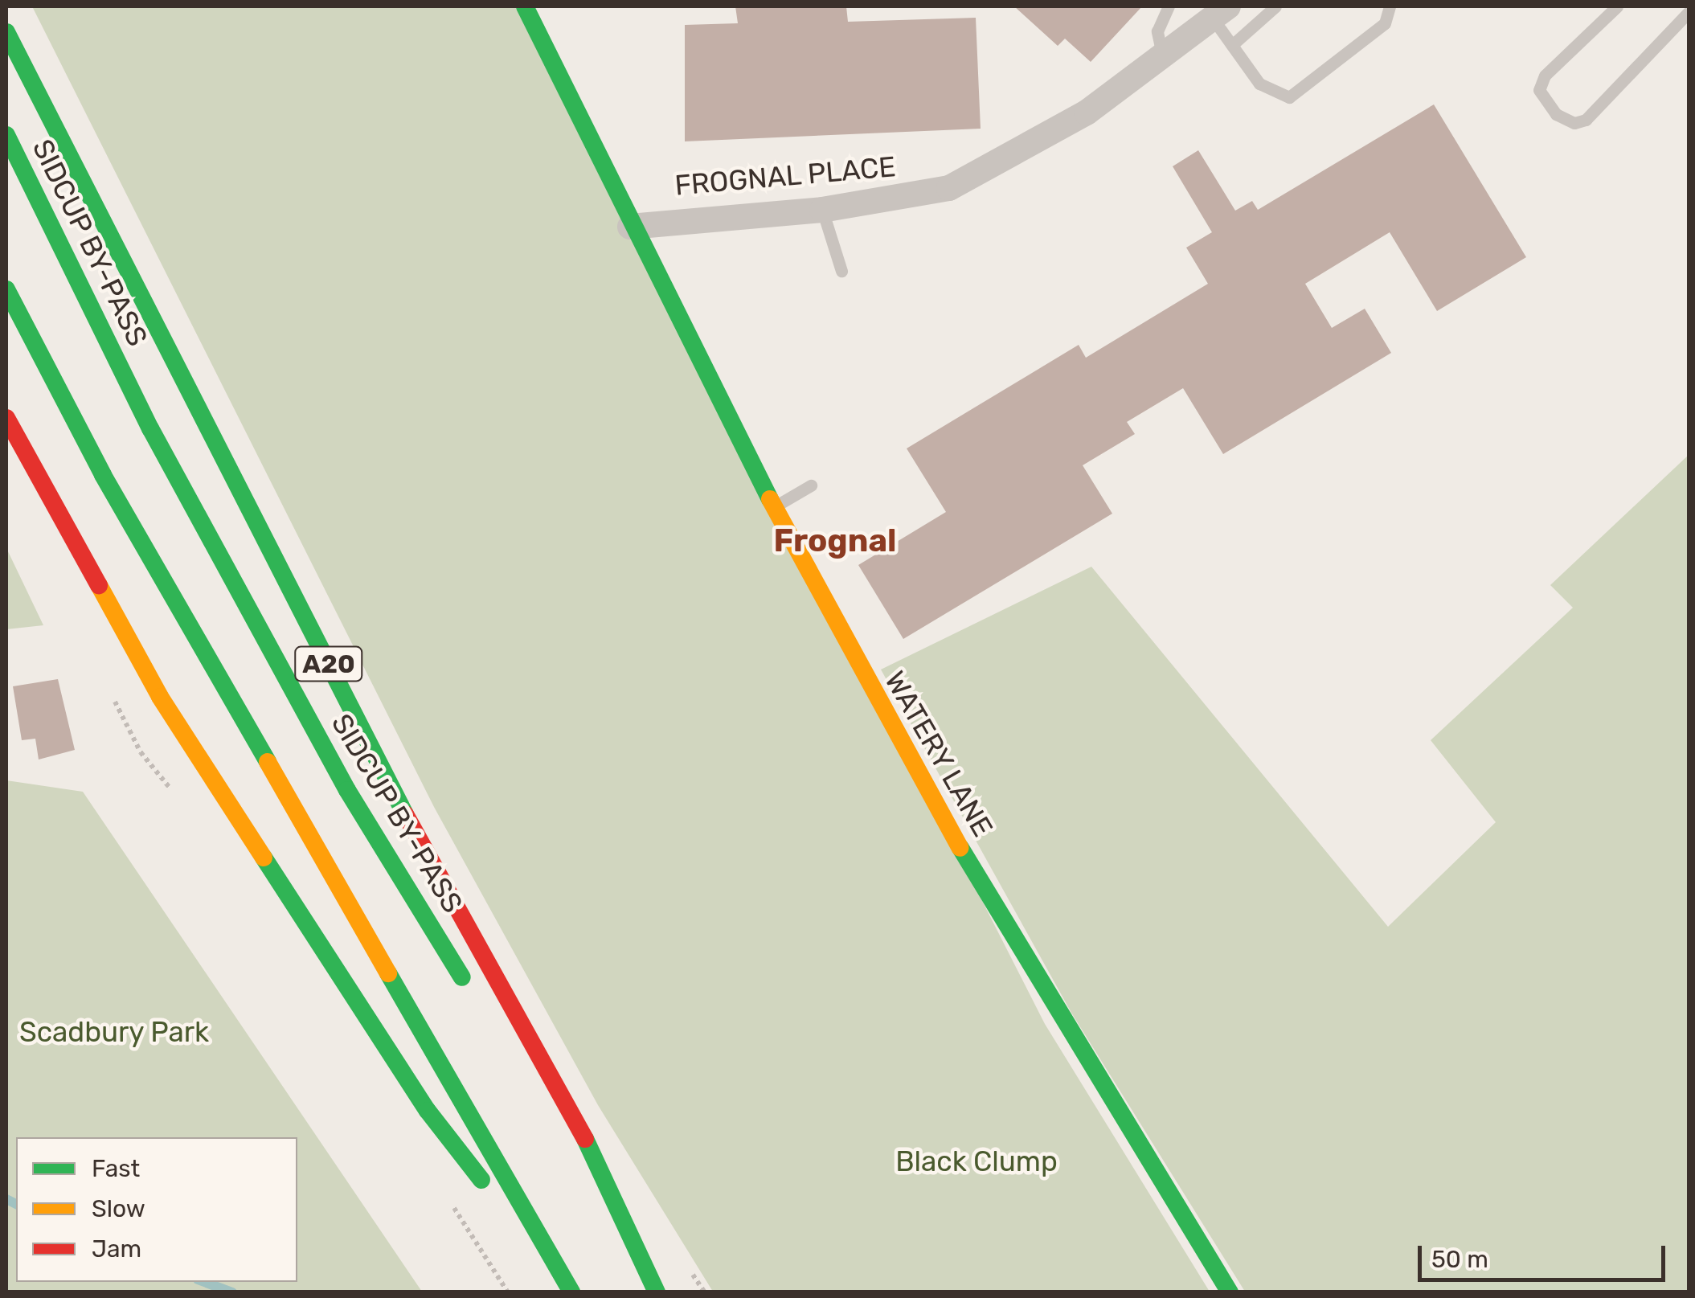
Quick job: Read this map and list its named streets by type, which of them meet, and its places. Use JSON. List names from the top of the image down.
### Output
{
  "streets": {
    "main road": ["SIDCUP BY-PASS", "A20", "WATERY LANE"],
    "street": ["FROGNAL PLACE"]
  },
  "crossings": [
    ["FROGNAL PLACE", "WATERY LANE"]
  ],
  "districts": ["Frognal"],
  "parks": ["Scadbury Park", "Black Clump"],
  "legend": ["Fast", "Slow", "Jam"],
  "scale_bar": "50 m"
}
